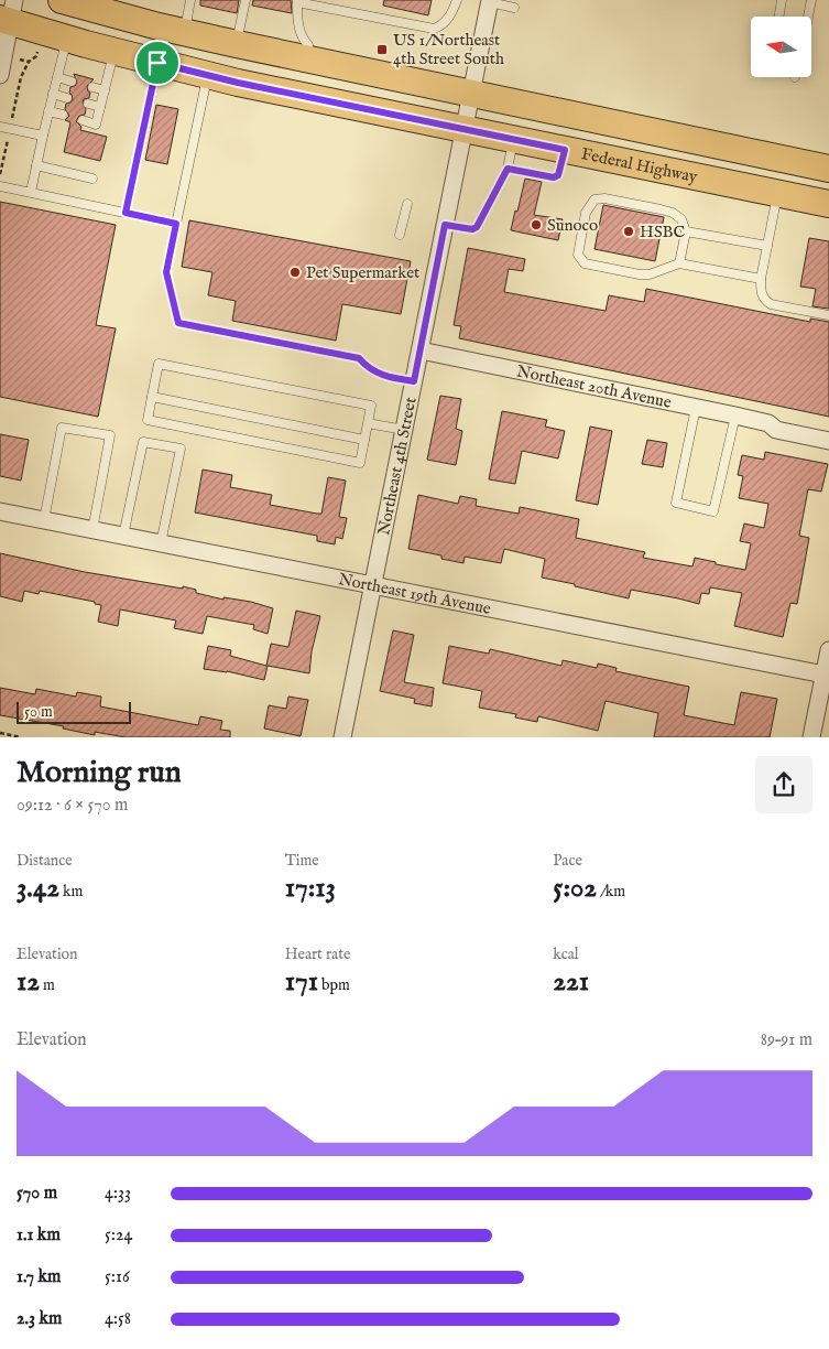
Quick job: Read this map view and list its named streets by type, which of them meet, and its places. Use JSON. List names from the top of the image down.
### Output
{
  "streets": {
    "main road": ["Federal Highway"],
    "street": ["Northeast 20th Avenue", "Northeast 4th Street", "Northeast 19th Avenue"]
  },
  "crossings": [
    ["Federal Highway", "Northeast 4th Street"],
    ["Northeast 20th Avenue", "Northeast 4th Street"],
    ["Northeast 4th Street", "Northeast 19th Avenue"]
  ],
  "places": {
    "transit": ["US 1/Northeast 4th Street South"],
    "other": ["Sunoco", "HSBC", "Pet Supermarket"]
  },
  "scale_bar": "50 m",
  "north": "left",
  "page": {
    "scale": "50 m",
    "heading": ["Morning run", "09:12 · 6 × 570 m"],
    "stats": [
      ["Distance", "3.42 km"],
      ["Time", "17:13"],
      ["Pace", "5:02 /km"],
      ["Elevation", "12 m"],
      ["Heart rate", "171 bpm"],
      ["kcal", "221"]
    ],
    "chart": ["Elevation", "89–91 m"],
    "list": [
      {
        "name": "570 m",
        "note": "4:33"
      },
      {
        "name": "1.1 km",
        "note": "5:24"
      },
      {
        "name": "1.7 km",
        "note": "5:16"
      },
      {
        "name": "2.3 km",
        "note": "4:58"
      }
    ]
  }
}
